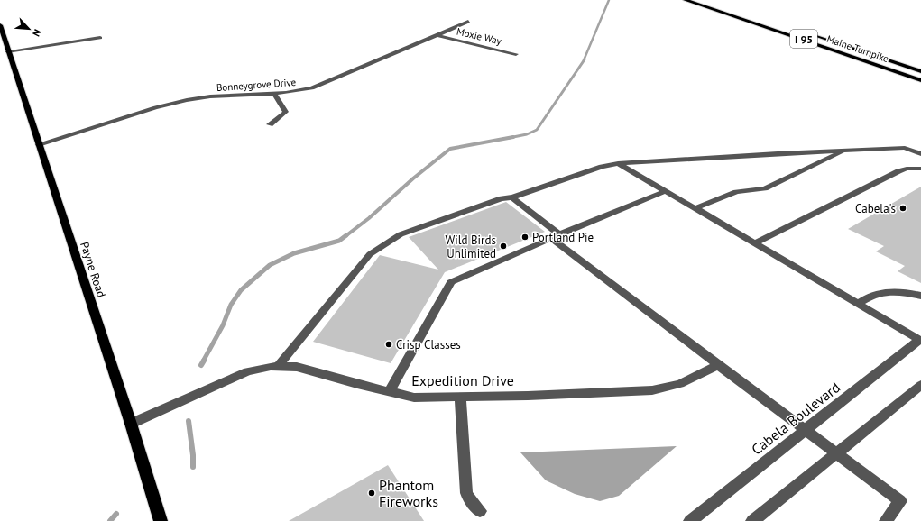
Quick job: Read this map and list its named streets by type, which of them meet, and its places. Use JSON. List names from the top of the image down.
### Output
{
  "streets": {
    "highway": ["I 95", "Maine Turnpike"],
    "main road": ["Payne Road"],
    "street": [
      "Moxie Way",
      "Bonneygrove Drive",
      "Expedition Drive",
      "Cabela Boulevard"
    ]
  },
  "crossings": [
    ["Moxie Way", "Bonneygrove Drive"],
    ["Bonneygrove Drive", "Payne Road"],
    ["Payne Road", "Expedition Drive"]
  ],
  "places": [
    "Cabela's",
    "Portland Pie",
    "Wild Birds Unlimited",
    "Crisp Classes",
    "Phantom Fireworks"
  ],
  "north": "bottom right"
}
